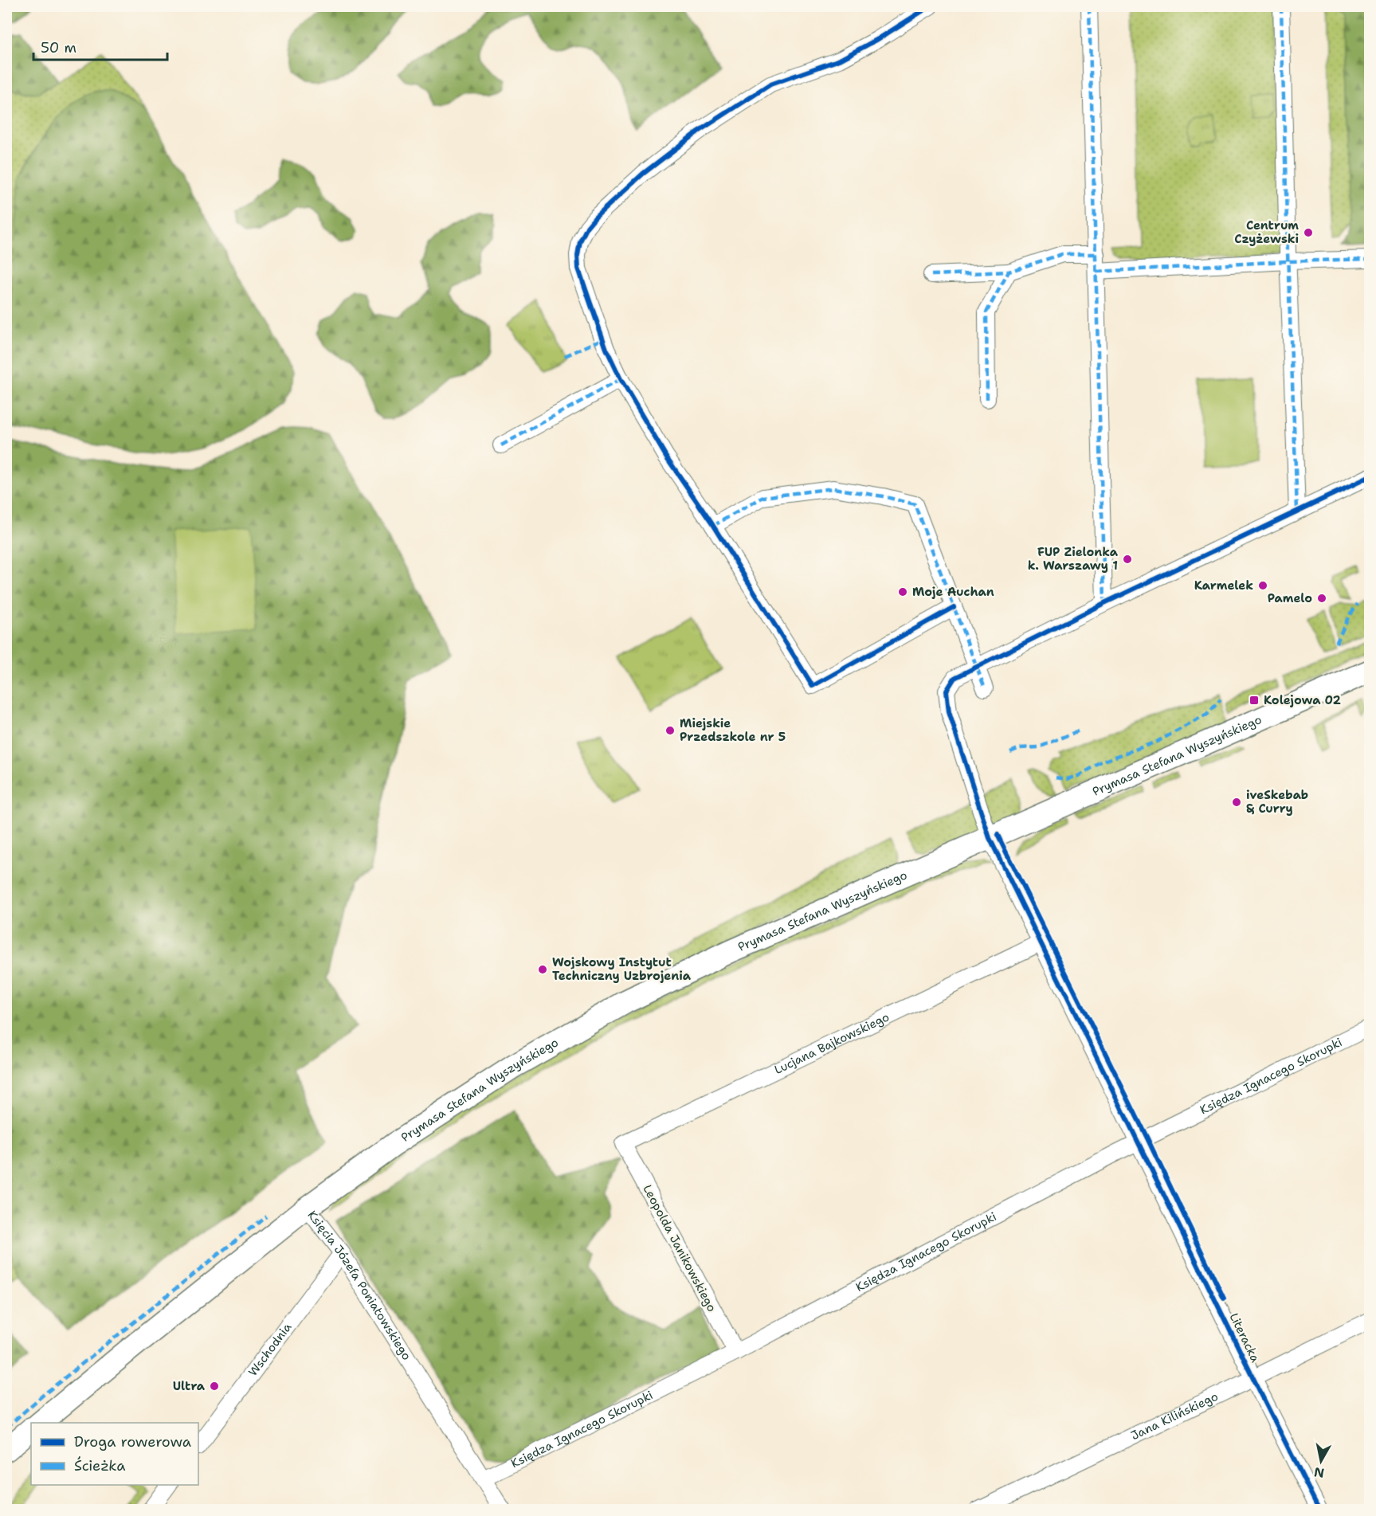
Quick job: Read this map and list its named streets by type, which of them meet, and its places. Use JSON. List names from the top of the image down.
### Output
{
  "streets": {
    "main road": ["Prymasa Stefana Wyszyńskiego", "Księcia Józefa Poniatowskiego"],
    "street": [
      "Lucjana Bajkowskiego",
      "Księdza Ignacego Skorupki",
      "Leopolda Janikowskiego",
      "Literacka",
      "Wschodnia",
      "Jana Kilińskiego"
    ]
  },
  "crossings": [
    ["Prymasa Stefana Wyszyńskiego", "Księcia Józefa Poniatowskiego"],
    ["Prymasa Stefana Wyszyńskiego", "Literacka"],
    ["Lucjana Bajkowskiego", "Leopolda Janikowskiego"],
    ["Lucjana Bajkowskiego", "Literacka"],
    ["Księdza Ignacego Skorupki", "Leopolda Janikowskiego"],
    ["Księdza Ignacego Skorupki", "Księcia Józefa Poniatowskiego"],
    ["Księdza Ignacego Skorupki", "Literacka"],
    ["Księcia Józefa Poniatowskiego", "Wschodnia"],
    ["Literacka", "Jana Kilińskiego"]
  ],
  "places": {
    "other": [
      "Centrum Czyżewski",
      "FUP Zielonka k. Warszawy 1",
      "Karmelek",
      "Moje Auchan",
      "Pamelo",
      "Miejskie Przedszkole nr 5",
      "iveSkebab & Curry",
      "Wojskowy Instytut Techniczny Uzbrojenia",
      "Ultra"
    ],
    "transit": ["Kolejowa 02"]
  },
  "legend": ["Droga rowerowa", "Ścieżka"],
  "scale_bar": "50 m",
  "north": "bottom"
}
